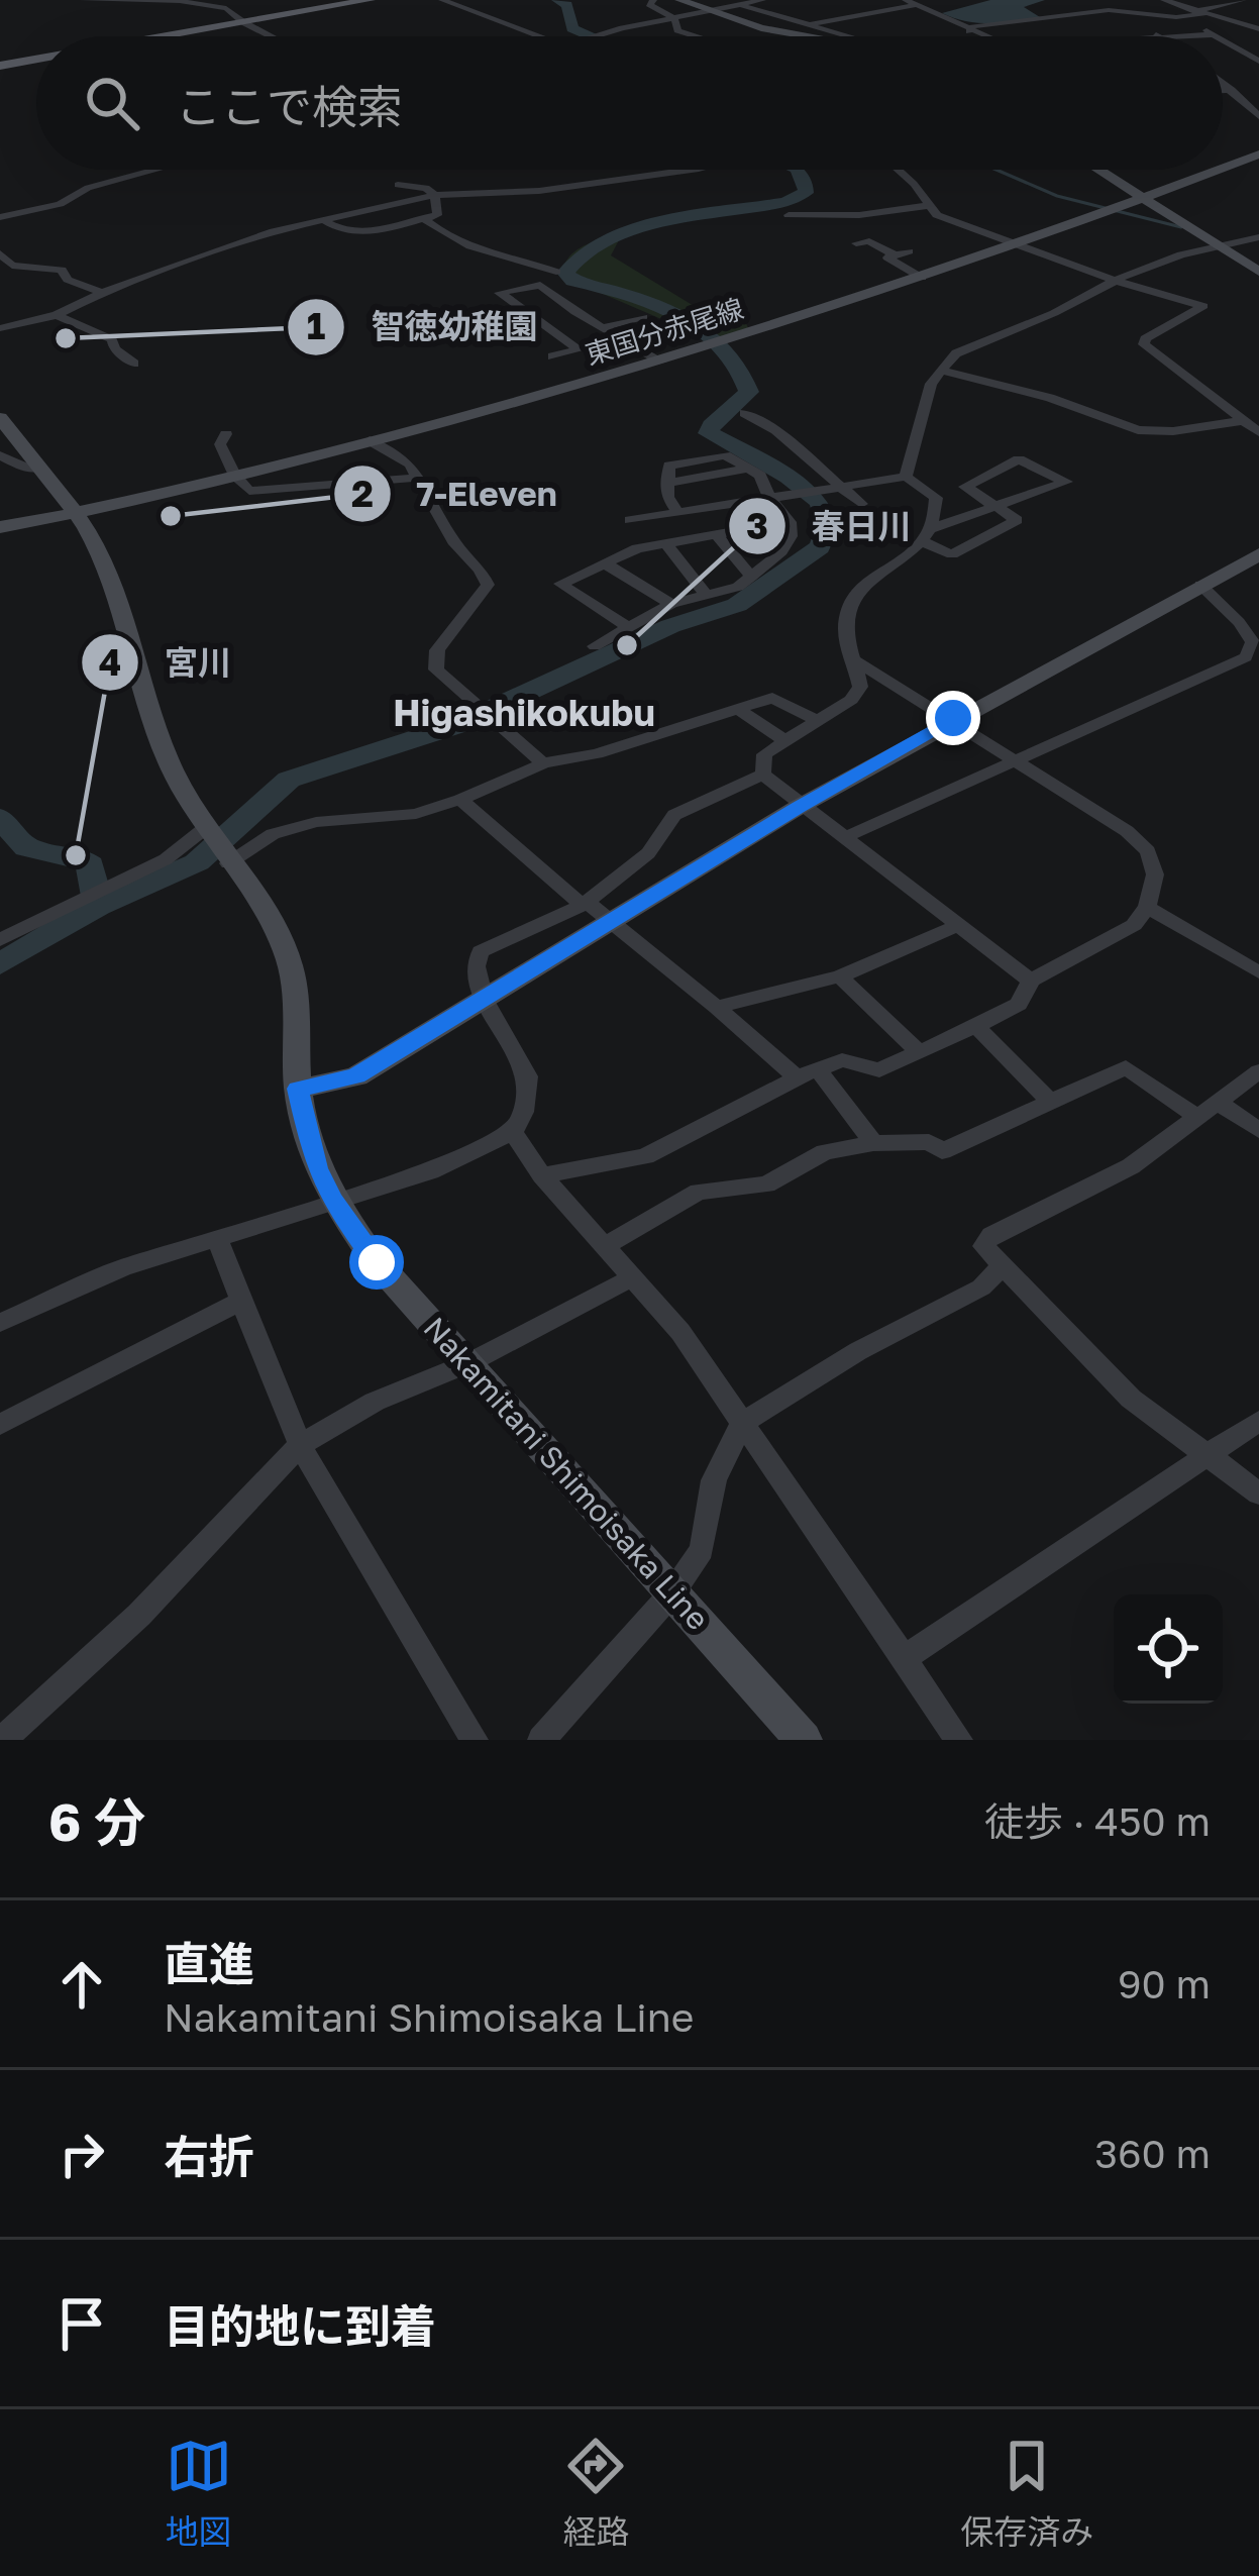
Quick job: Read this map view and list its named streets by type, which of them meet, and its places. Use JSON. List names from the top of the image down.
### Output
{
  "streets": {
    "street": ["東国分赤尾線", "Nakamitani Shimoisaka Line"]
  },
  "crossings": [
    ["東国分赤尾線", "Nakamitani Shimoisaka Line"]
  ],
  "districts": ["Higashikokubu"],
  "places": [
    "智徳幼稚園",
    "7-Eleven",
    "春日川",
    "宮川"
  ],
  "page": {
    "search": "ここで検索",
    "heading": ["6 分", "徒歩 · 450 m"],
    "list": [
      ["直進", "Nakamitani Shimoisaka Line", "90 m"],
      ["右折", "360 m"],
      "目的地に到着"
    ],
    "nav": ["地図", "経路", "保存済み"]
  }
}
